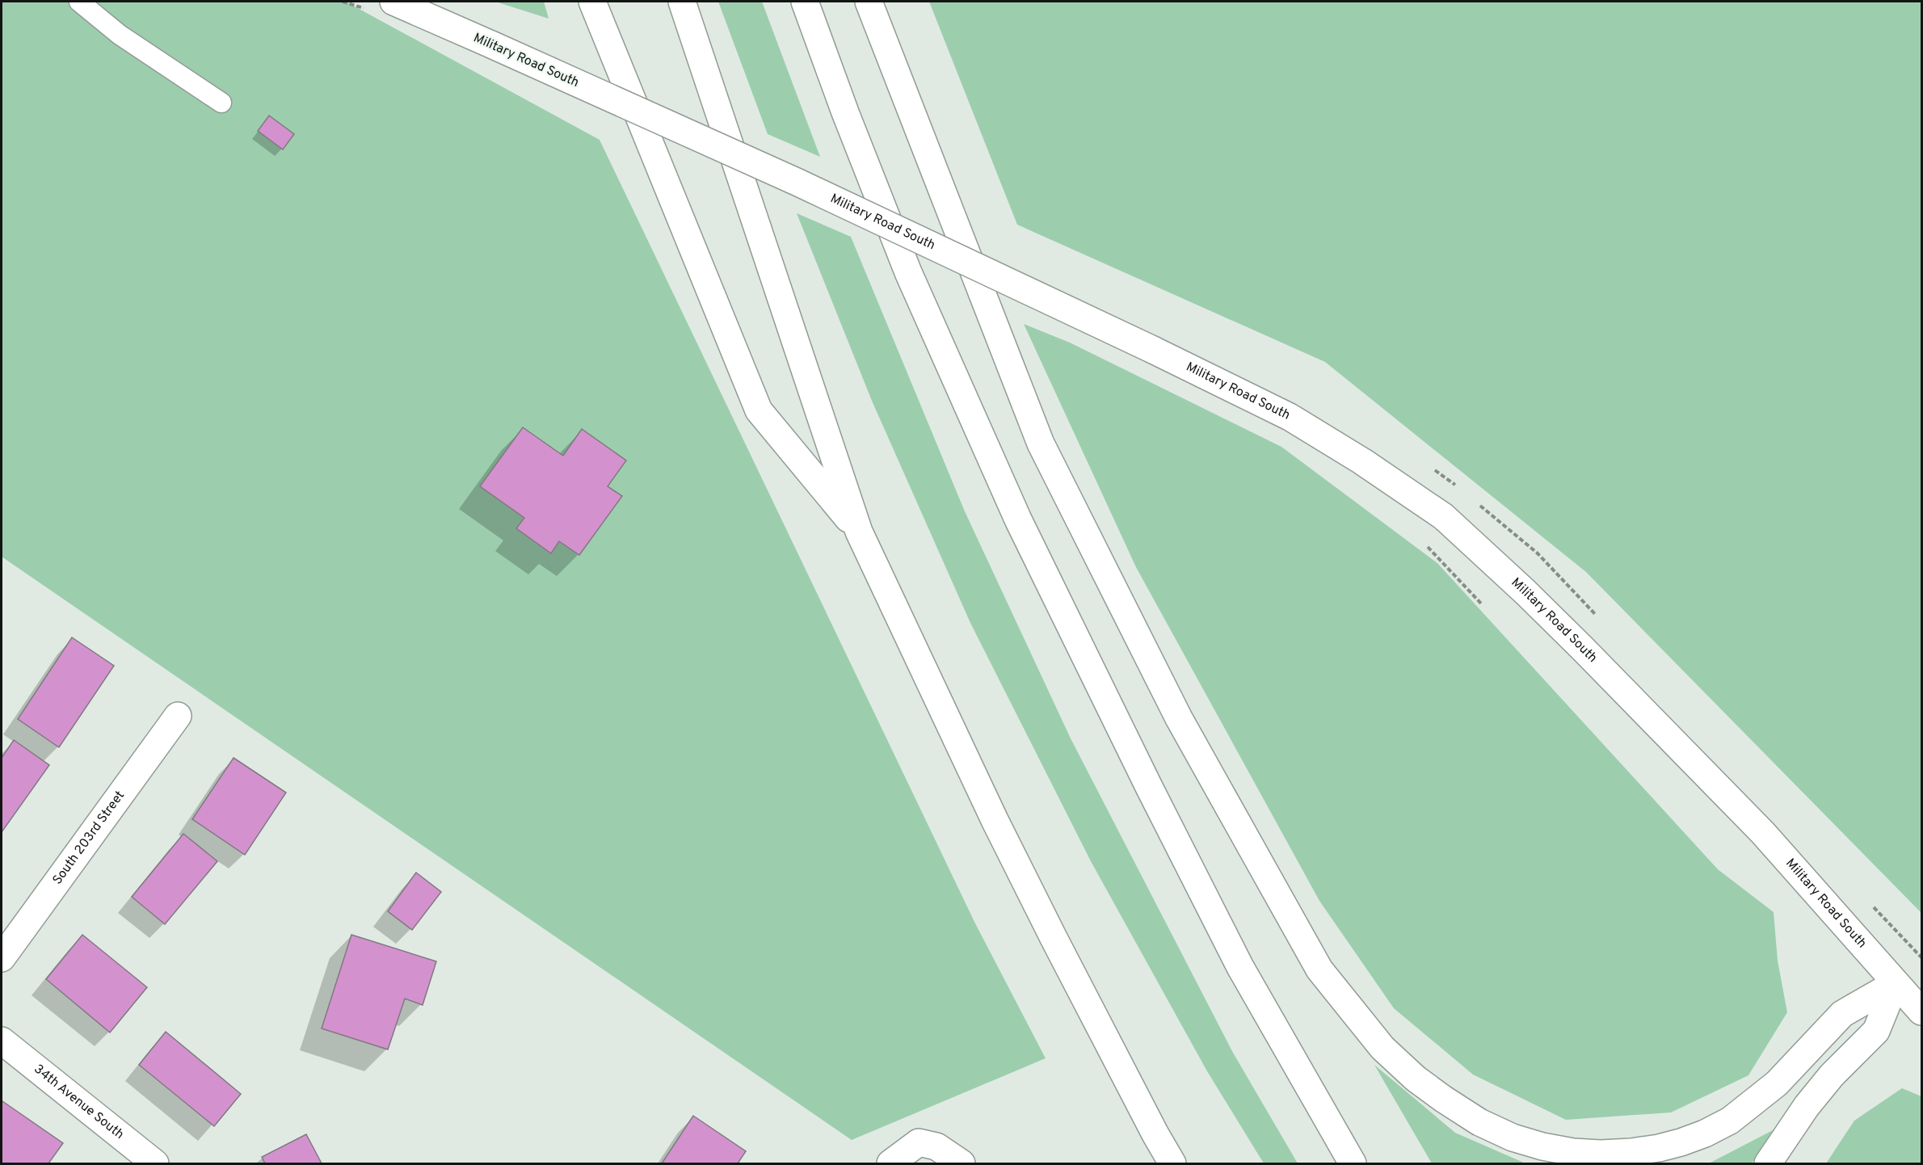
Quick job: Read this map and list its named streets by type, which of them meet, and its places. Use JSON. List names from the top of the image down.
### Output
{
  "streets": {
    "main road": ["Military Road South", "South 203rd Street", "34th Avenue South"]
  }
}
